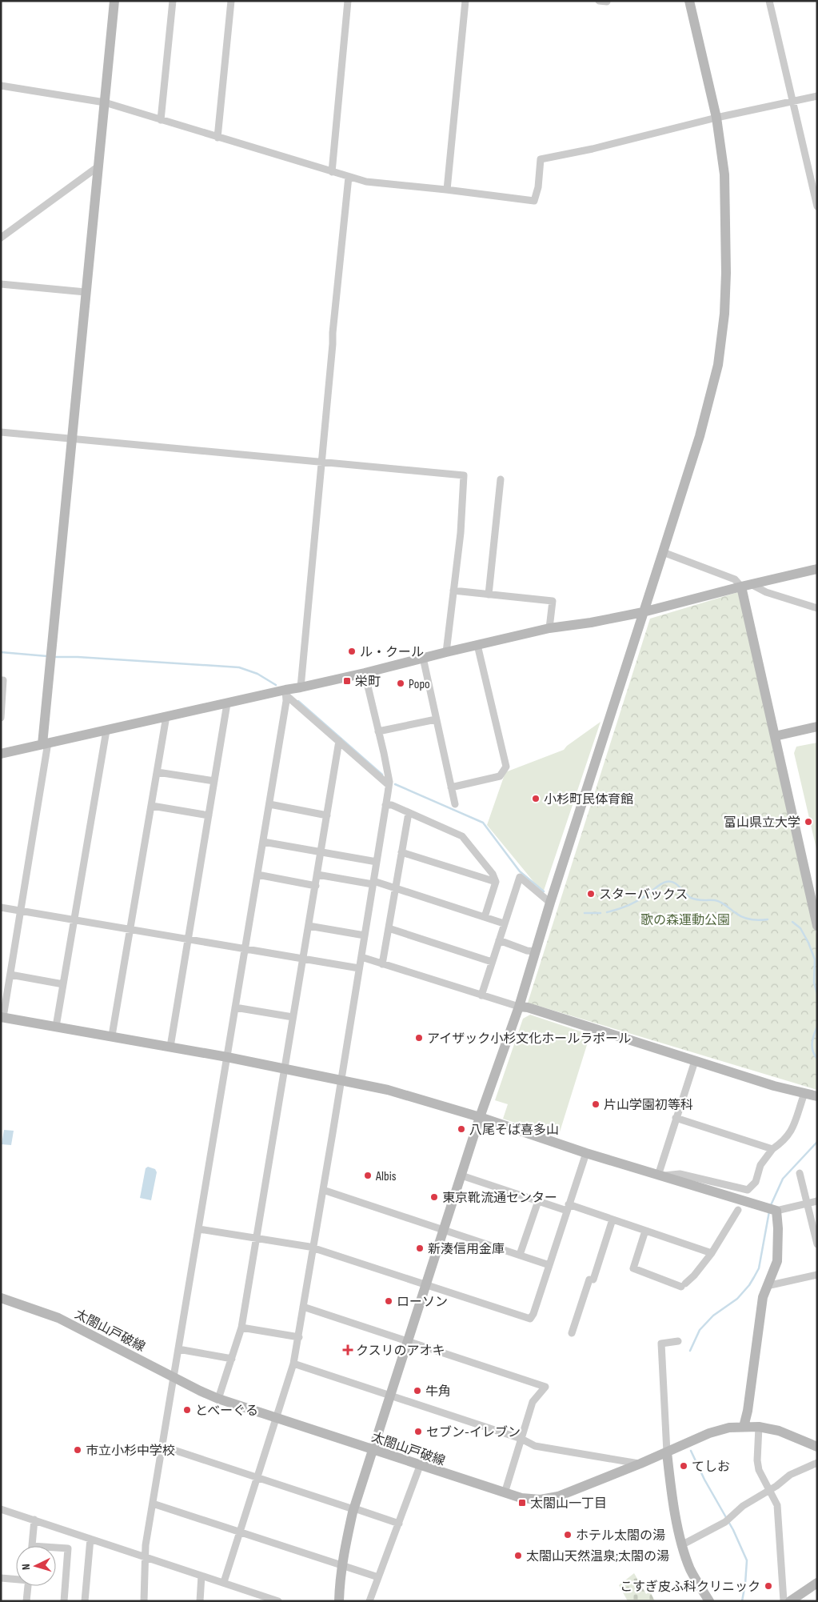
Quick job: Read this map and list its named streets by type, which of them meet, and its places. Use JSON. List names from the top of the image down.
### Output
{
  "streets": {
    "street": ["太閤山戸破線"]
  },
  "parks": ["歌の森運動公園"],
  "places": {
    "other": [
      "ル・クール",
      "Popo",
      "小杉町民体育館",
      "富山県立大学",
      "スターバックス",
      "アイザック小杉文化ホールラポール",
      "片山学園初等科",
      "八尾そば喜多山",
      "Albis",
      "東京靴流通センター",
      "新湊信用金庫",
      "ローソン",
      "牛角",
      "とべーぐる",
      "セブン-イレブン",
      "市立小杉中学校",
      "てしお",
      "ホテル太閤の湯",
      "太閤山天然温泉;太閤の湯",
      "こすぎ皮ふ科クリニック"
    ],
    "transit": ["栄町", "太閤山一丁目"],
    "health": ["クスリのアオキ"]
  },
  "north": "left"
}
